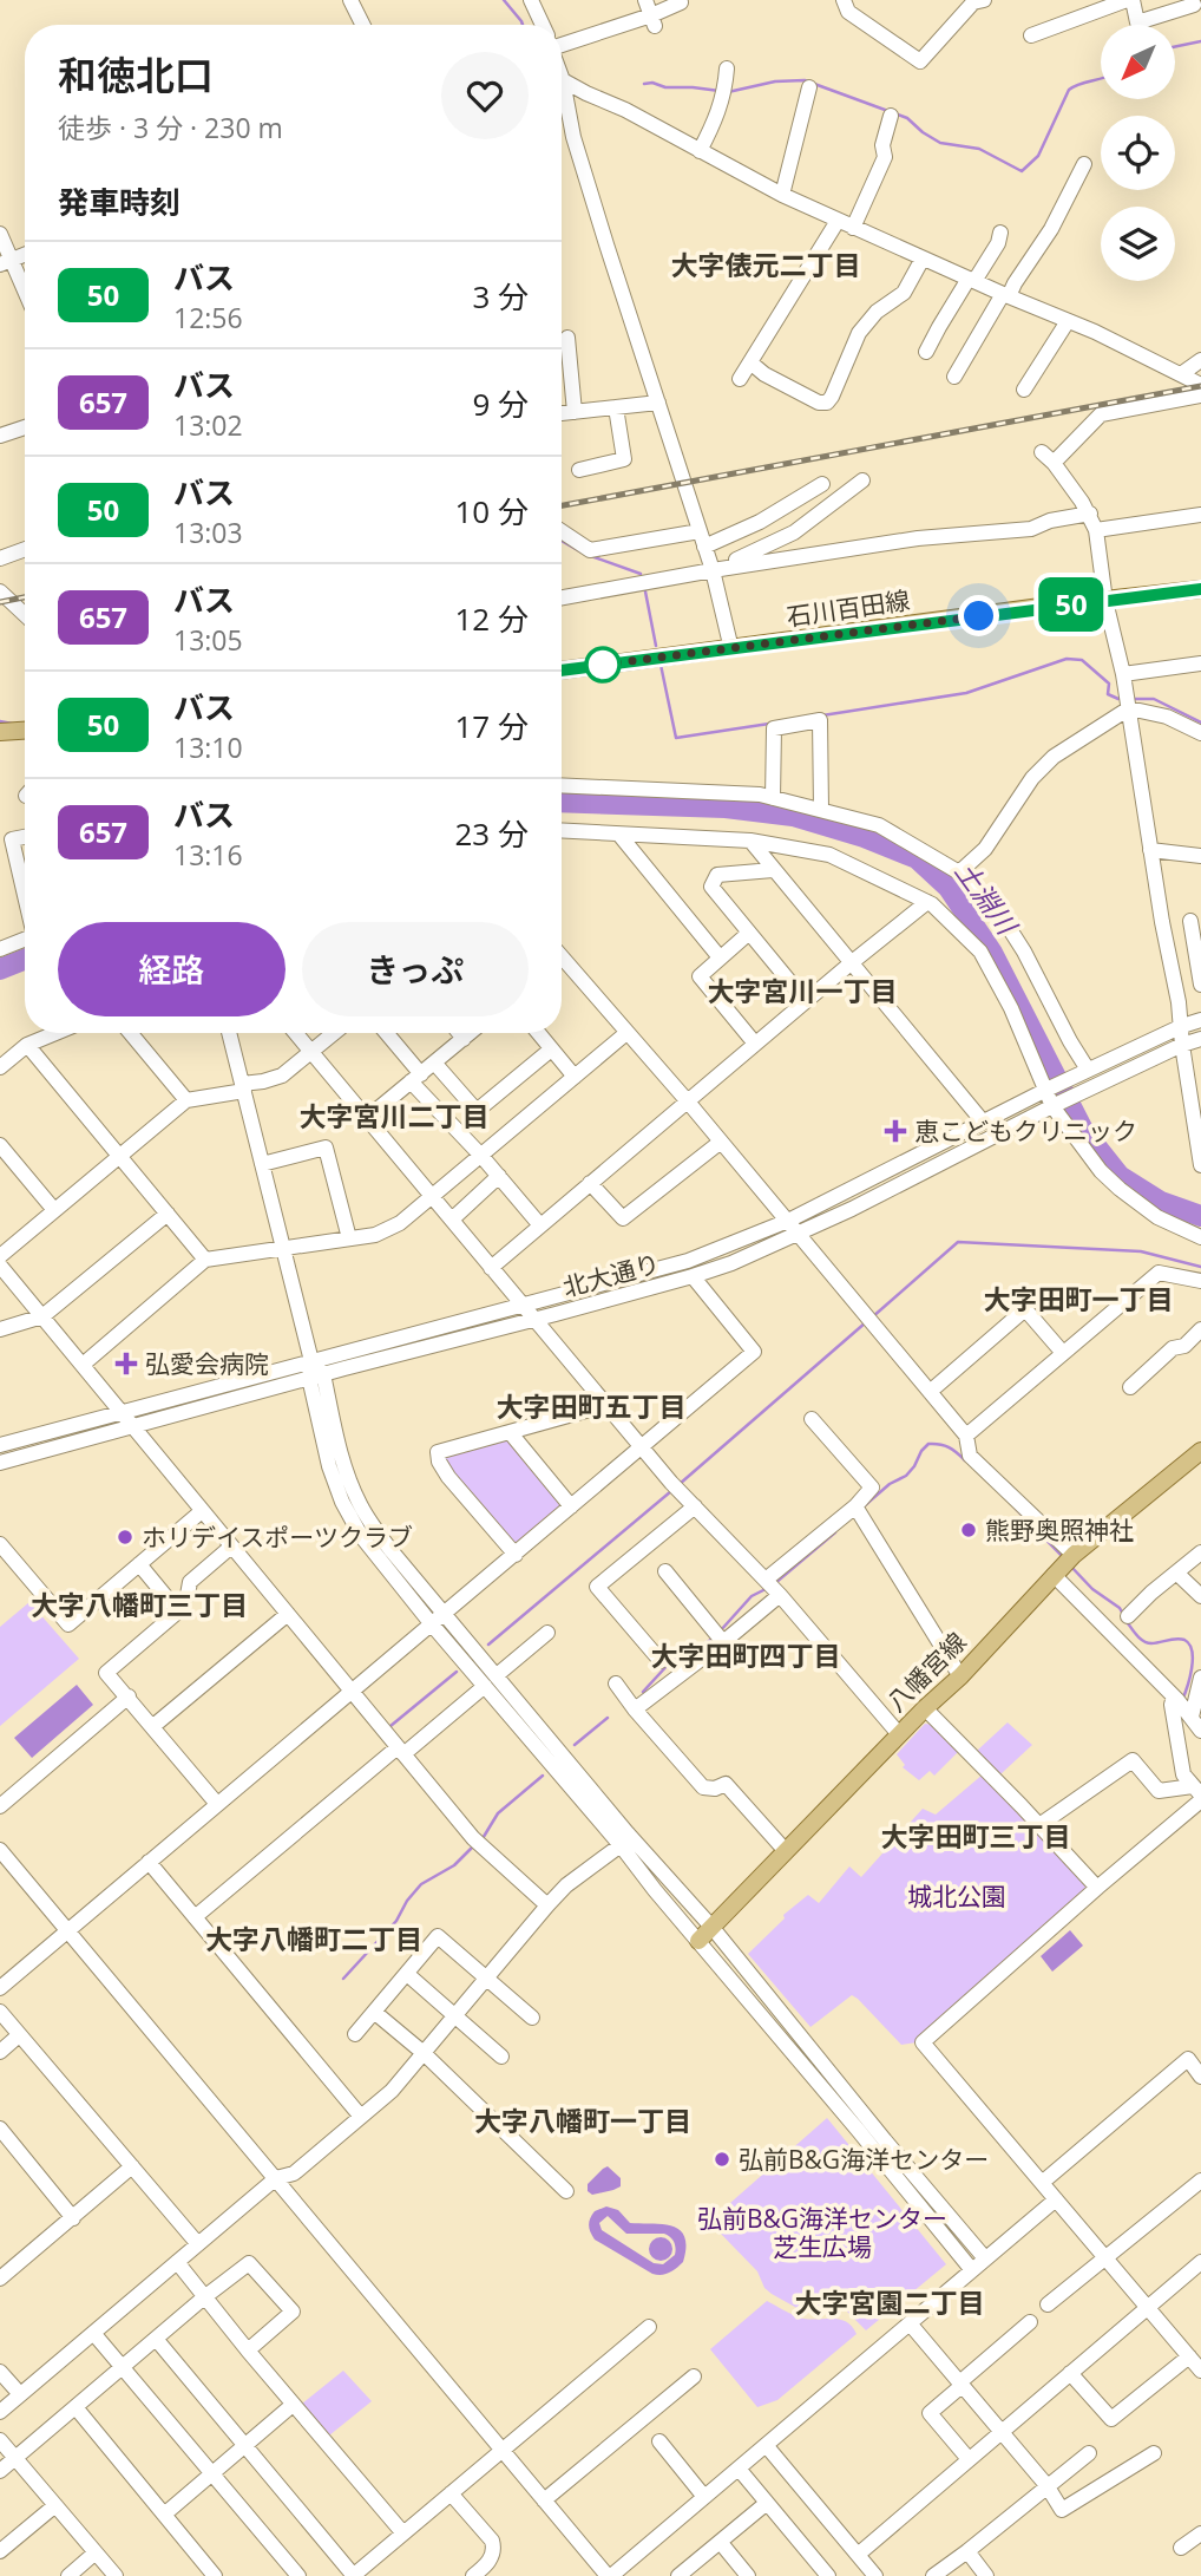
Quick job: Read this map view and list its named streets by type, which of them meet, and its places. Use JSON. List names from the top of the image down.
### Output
{
  "streets": {
    "main road": ["石川百田線", "八幡宮線"],
    "street": ["北大通り"]
  },
  "districts": [
    "大字俵元二丁目",
    "大字宮川一丁目",
    "大字宮川二丁目",
    "大字田町一丁目",
    "大字田町五丁目",
    "大字八幡町三丁目",
    "大字田町四丁目",
    "大字田町三丁目",
    "大字八幡町二丁目",
    "大字八幡町一丁目",
    "大字宮園二丁目"
  ],
  "water": ["土淵川"],
  "parks": ["城北公園", "弘前B&G海洋センター 芝生広場"],
  "places": {
    "health": ["恵こどもクリニック", "弘愛会病院"],
    "other": ["熊野奥照神社", "ホリデイスポーツクラブ", "弘前B&G海洋センター"]
  },
  "lines": ["bus line 50"],
  "north": "bottom left",
  "page": {
    "on_map": "50",
    "heading": [
      ["和徳北口", "徒歩 · 3 分 · 230 m"],
      "発車時刻"
    ],
    "list": [
      {
        "mark": "50",
        "name": "バス",
        "note": "12:56",
        "value": "3 分"
      },
      {
        "mark": "657",
        "name": "バス",
        "note": "13:02",
        "value": "9 分"
      },
      {
        "mark": "50",
        "name": "バス",
        "note": "13:03",
        "value": "10 分"
      },
      {
        "mark": "657",
        "name": "バス",
        "note": "13:05",
        "value": "12 分"
      },
      {
        "mark": "50",
        "name": "バス",
        "note": "13:10",
        "value": "17 分"
      },
      {
        "mark": "657",
        "name": "バス",
        "note": "13:16",
        "value": "23 分"
      }
    ],
    "buttons": ["経路", "きっぷ"]
  }
}
